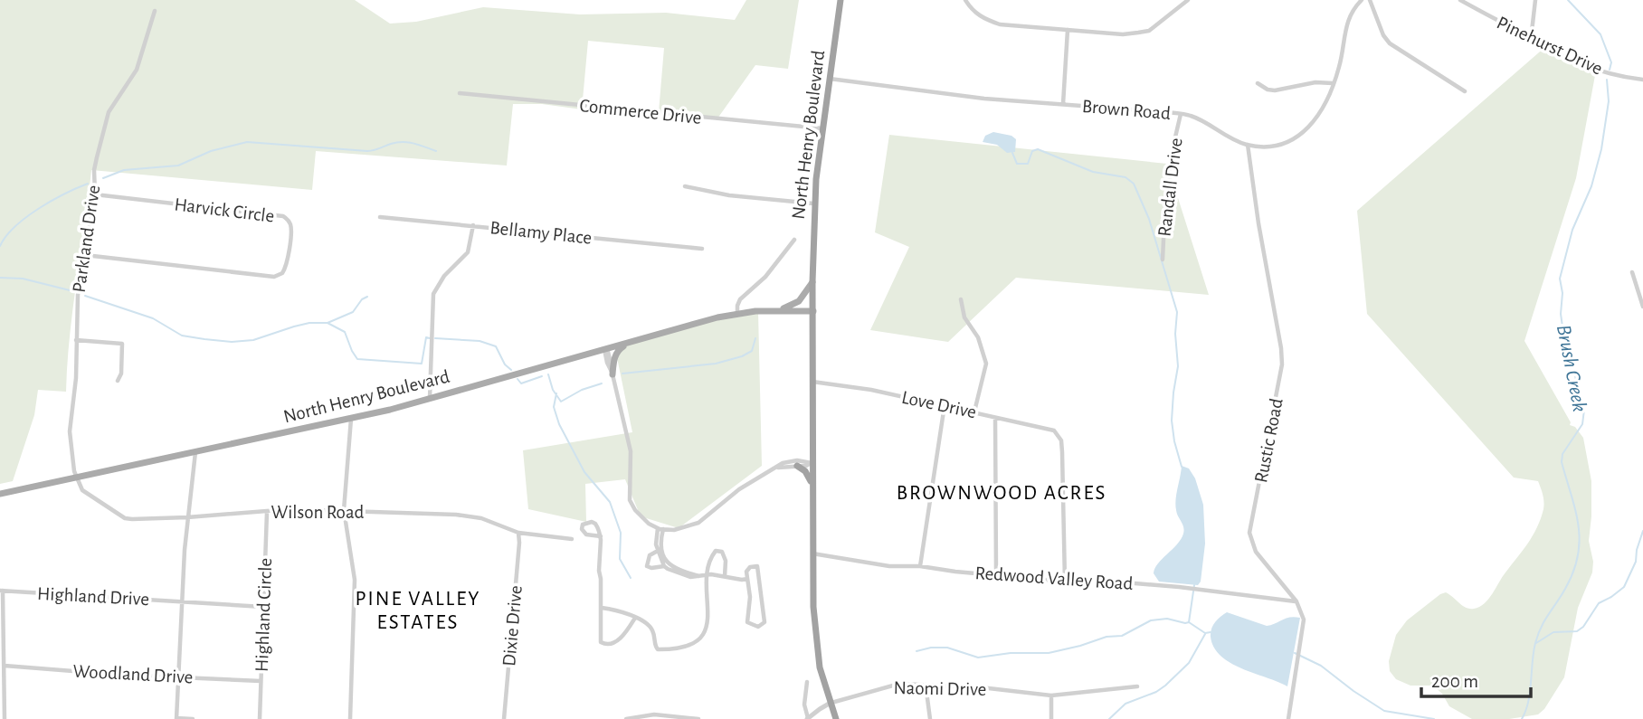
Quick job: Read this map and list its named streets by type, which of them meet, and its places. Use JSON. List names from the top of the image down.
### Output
{
  "streets": {
    "highway": ["North Henry Boulevard"],
    "street": [
      "Pinehurst Drive",
      "Brown Road",
      "Commerce Drive",
      "Randall Drive",
      "Harvick Circle",
      "Bellamy Place",
      "Parkland Drive",
      "Love Drive",
      "Rustic Road",
      "Wilson Road",
      "Redwood Valley Road",
      "Highland Drive",
      "Highland Circle",
      "Dixie Drive",
      "Woodland Drive",
      "Naomi Drive"
    ]
  },
  "crossings": [
    ["Brown Road", "North Henry Boulevard"],
    ["Brown Road", "Randall Drive"],
    ["Brown Road", "Rustic Road"],
    ["Commerce Drive", "North Henry Boulevard"],
    ["North Henry Boulevard", "Parkland Drive"],
    ["North Henry Boulevard", "Wilson Road"],
    ["Harvick Circle", "Parkland Drive"],
    ["Parkland Drive", "Wilson Road"],
    ["Love Drive", "Redwood Valley Road"],
    ["Rustic Road", "Redwood Valley Road"],
    ["Wilson Road", "Highland Circle"],
    ["Wilson Road", "Dixie Drive"],
    ["Highland Drive", "Highland Circle"],
    ["Highland Circle", "Woodland Drive"]
  ],
  "districts": ["BROWNWOOD ACRES", "PINE VALLEY ESTATES"],
  "water": ["Brush Creek"],
  "scale_bar": "200 m"
}
